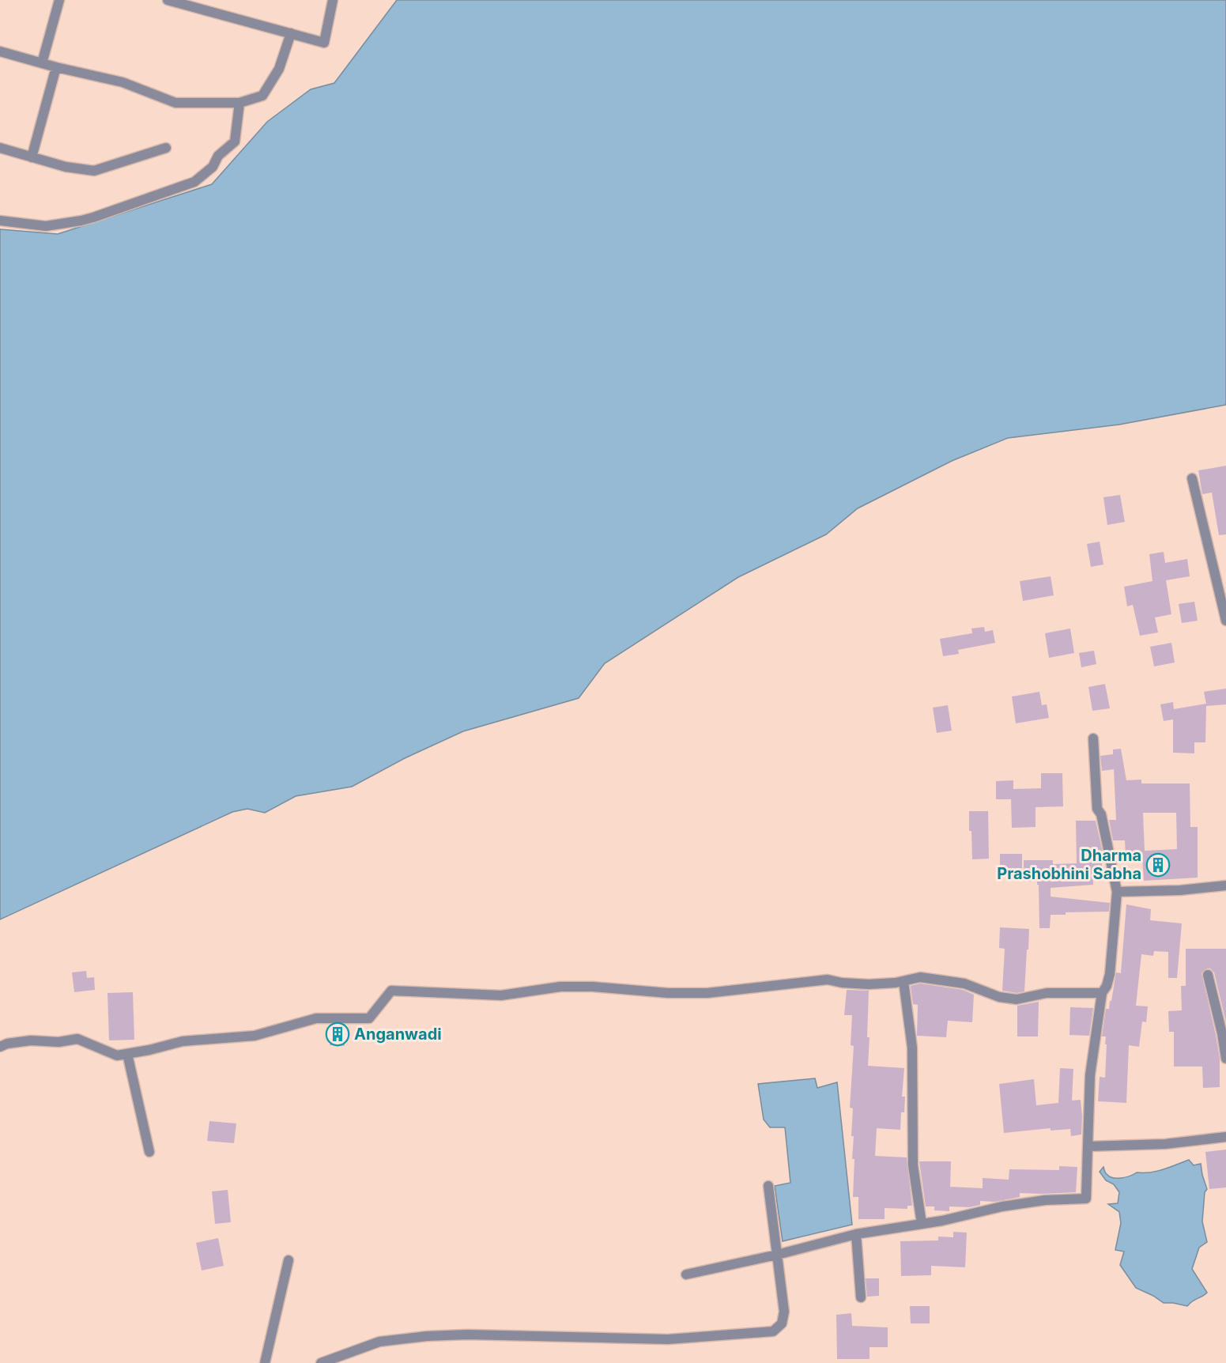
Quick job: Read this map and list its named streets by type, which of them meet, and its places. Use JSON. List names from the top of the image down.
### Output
{
  "places": {
    "building": ["Dharma Prashobhini Sabha", "Anganwadi"]
  }
}
